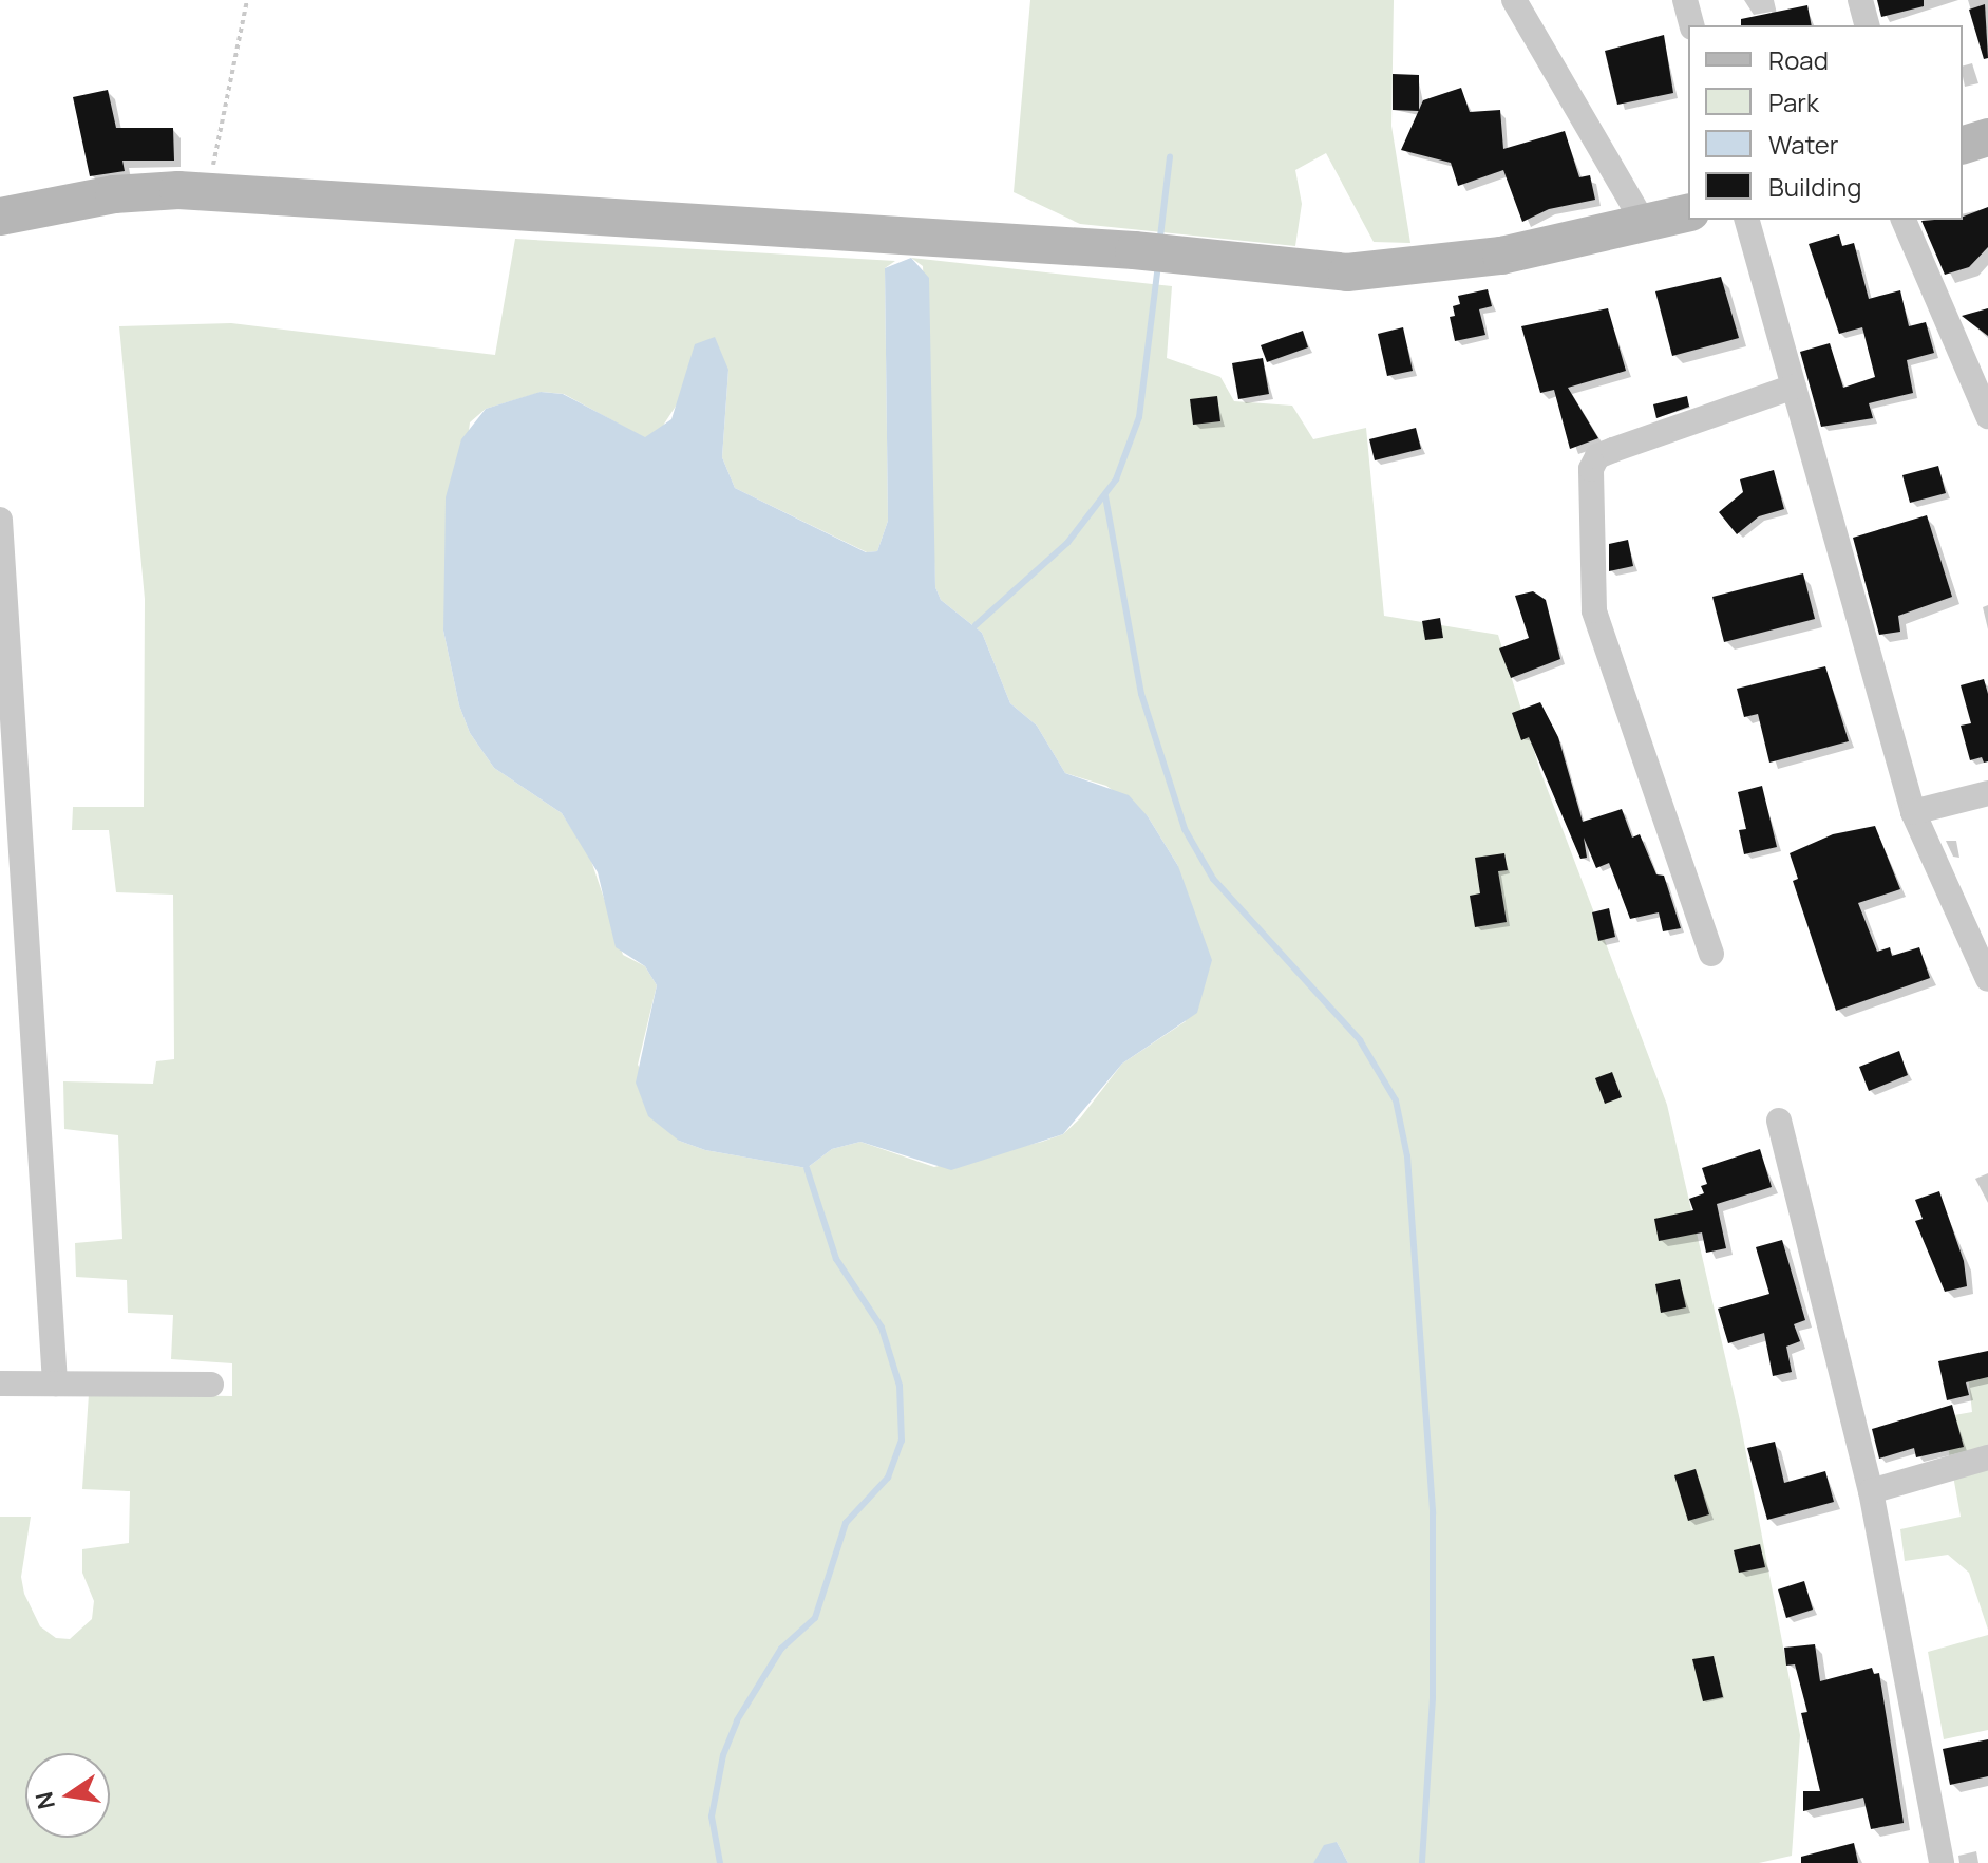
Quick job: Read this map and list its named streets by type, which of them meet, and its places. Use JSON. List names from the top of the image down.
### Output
{
  "legend": [
    "Road",
    "Park",
    "Water",
    "Building"
  ],
  "north": "left"
}
